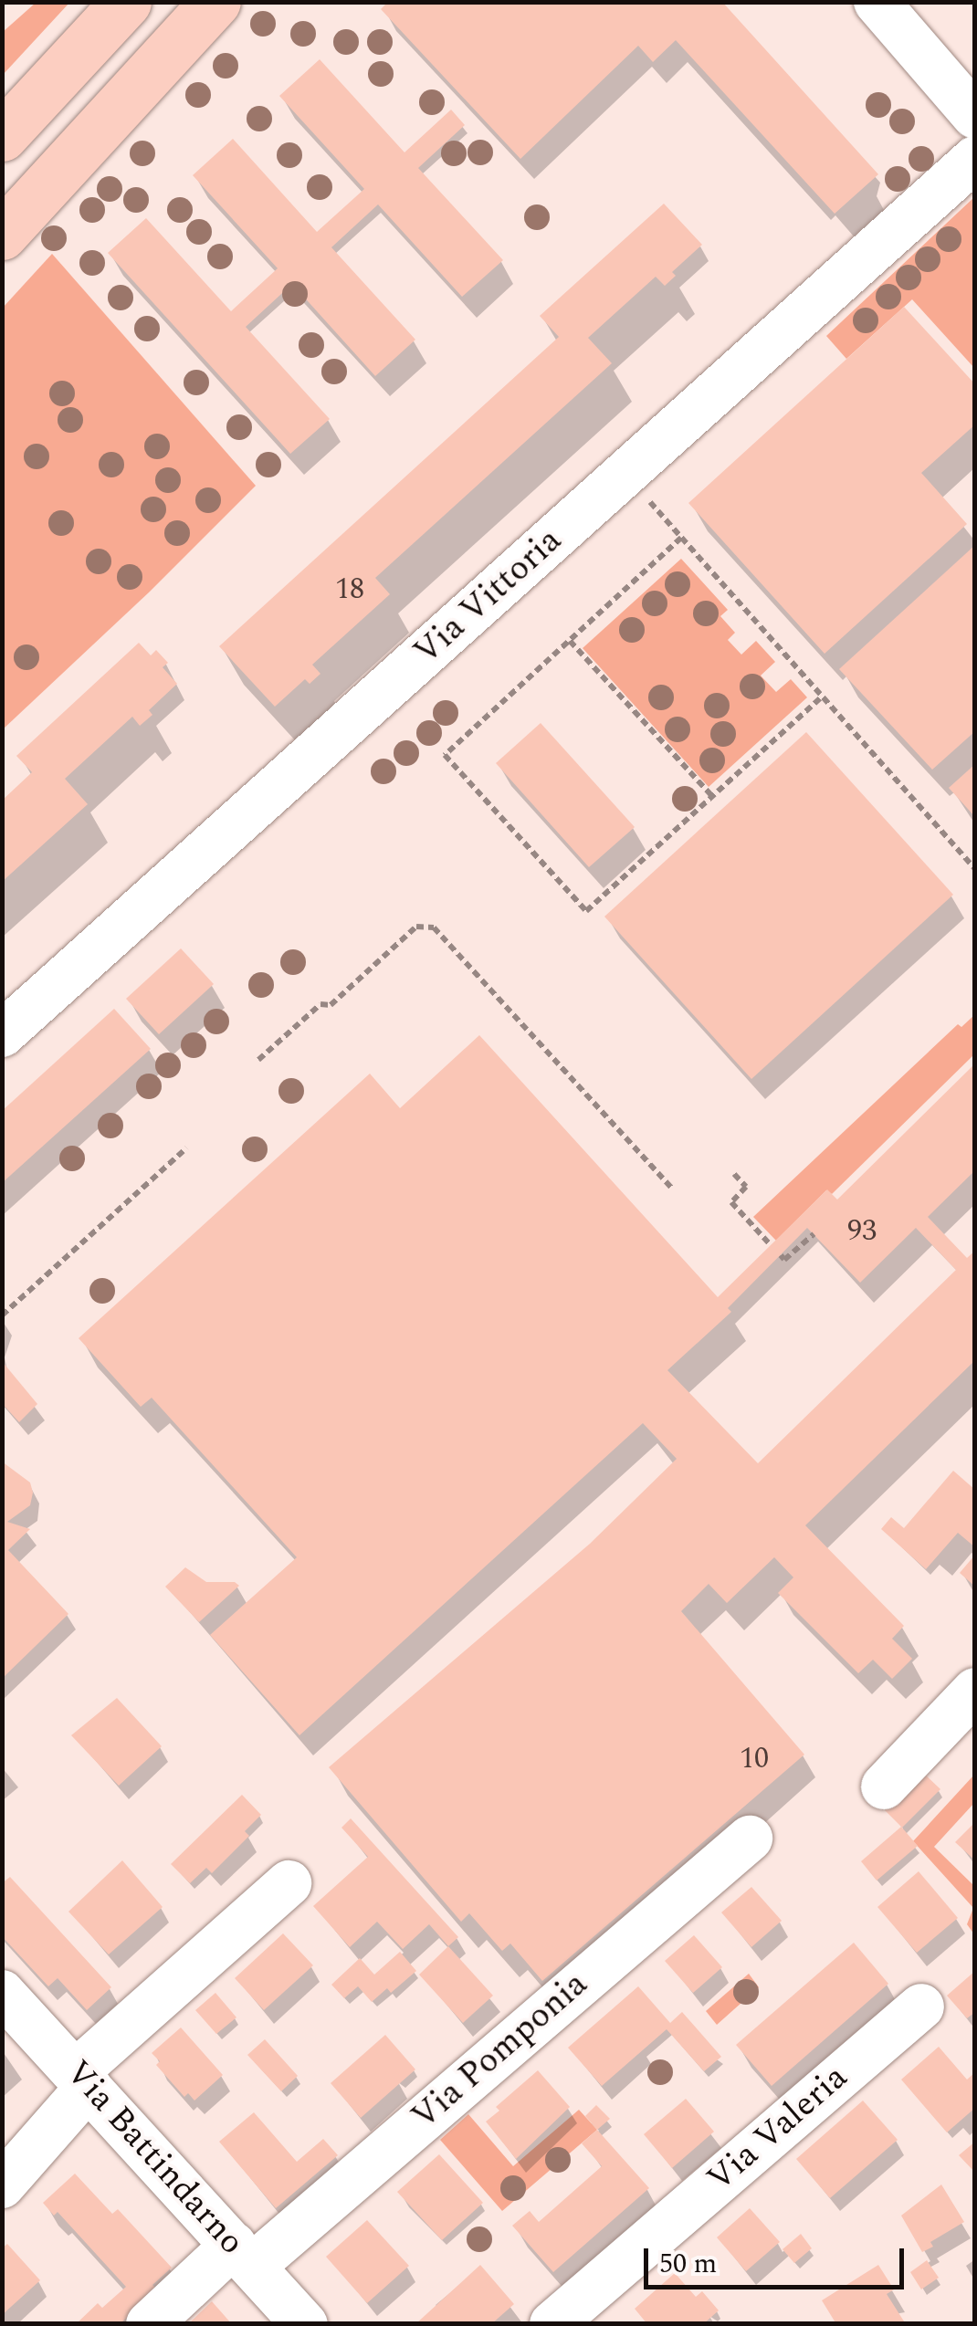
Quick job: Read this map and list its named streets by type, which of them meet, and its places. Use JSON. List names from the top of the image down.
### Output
{
  "streets": {
    "street": [
      "Via Vittoria",
      "Via Pomponia",
      "Via Valeria",
      "Via Battindarno"
    ]
  },
  "crossings": [
    ["Via Pomponia", "Via Battindarno"]
  ],
  "house_numbers": ["18", "93", "10"],
  "scale_bar": "50 m"
}
